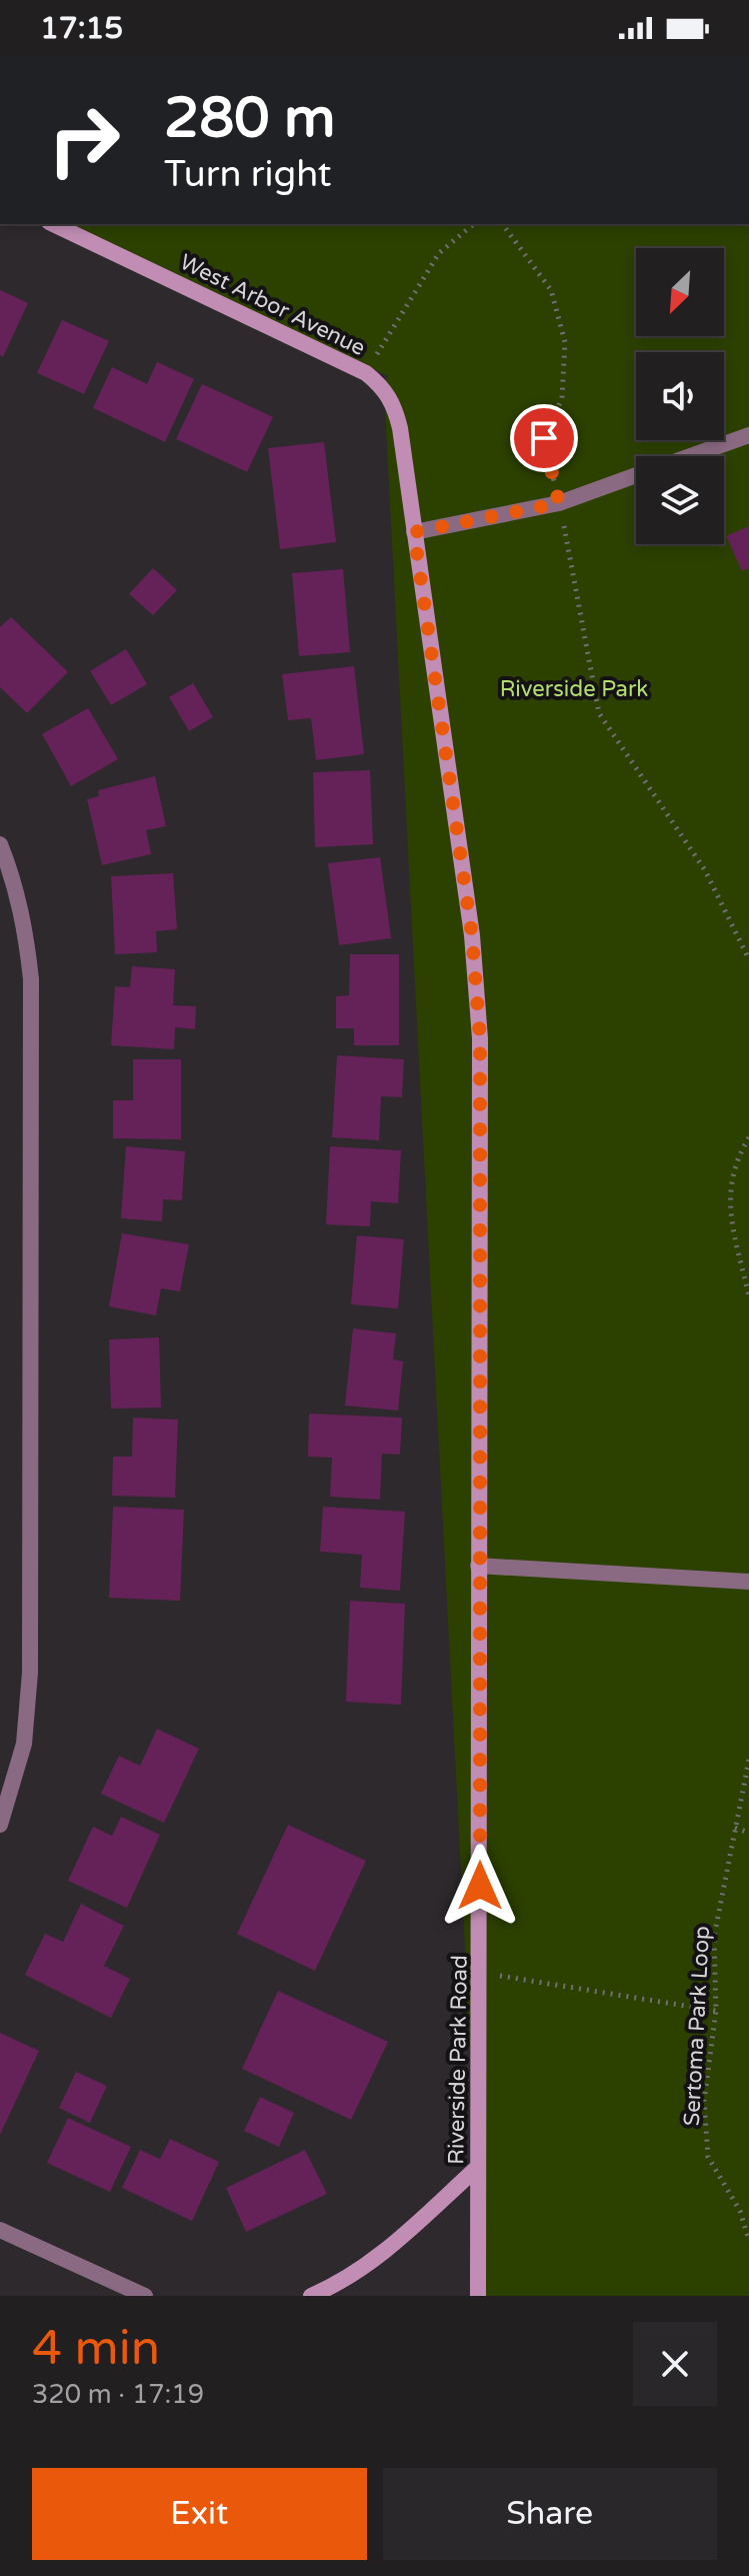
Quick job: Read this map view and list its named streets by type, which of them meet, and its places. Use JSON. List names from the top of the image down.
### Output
{
  "streets": {
    "main road": ["West Arbor Avenue", "Riverside Park Road"],
    "path": ["Sertoma Park Loop"]
  },
  "crossings": [
    ["West Arbor Avenue", "Riverside Park Road"]
  ],
  "parks": ["Riverside Park"],
  "north": "bottom left",
  "page": {
    "status": "17:15",
    "turn": ["280 m", "Turn right"],
    "heading": ["4 min", "320 m · 17:19"],
    "buttons": ["Exit", "Share"]
  }
}
